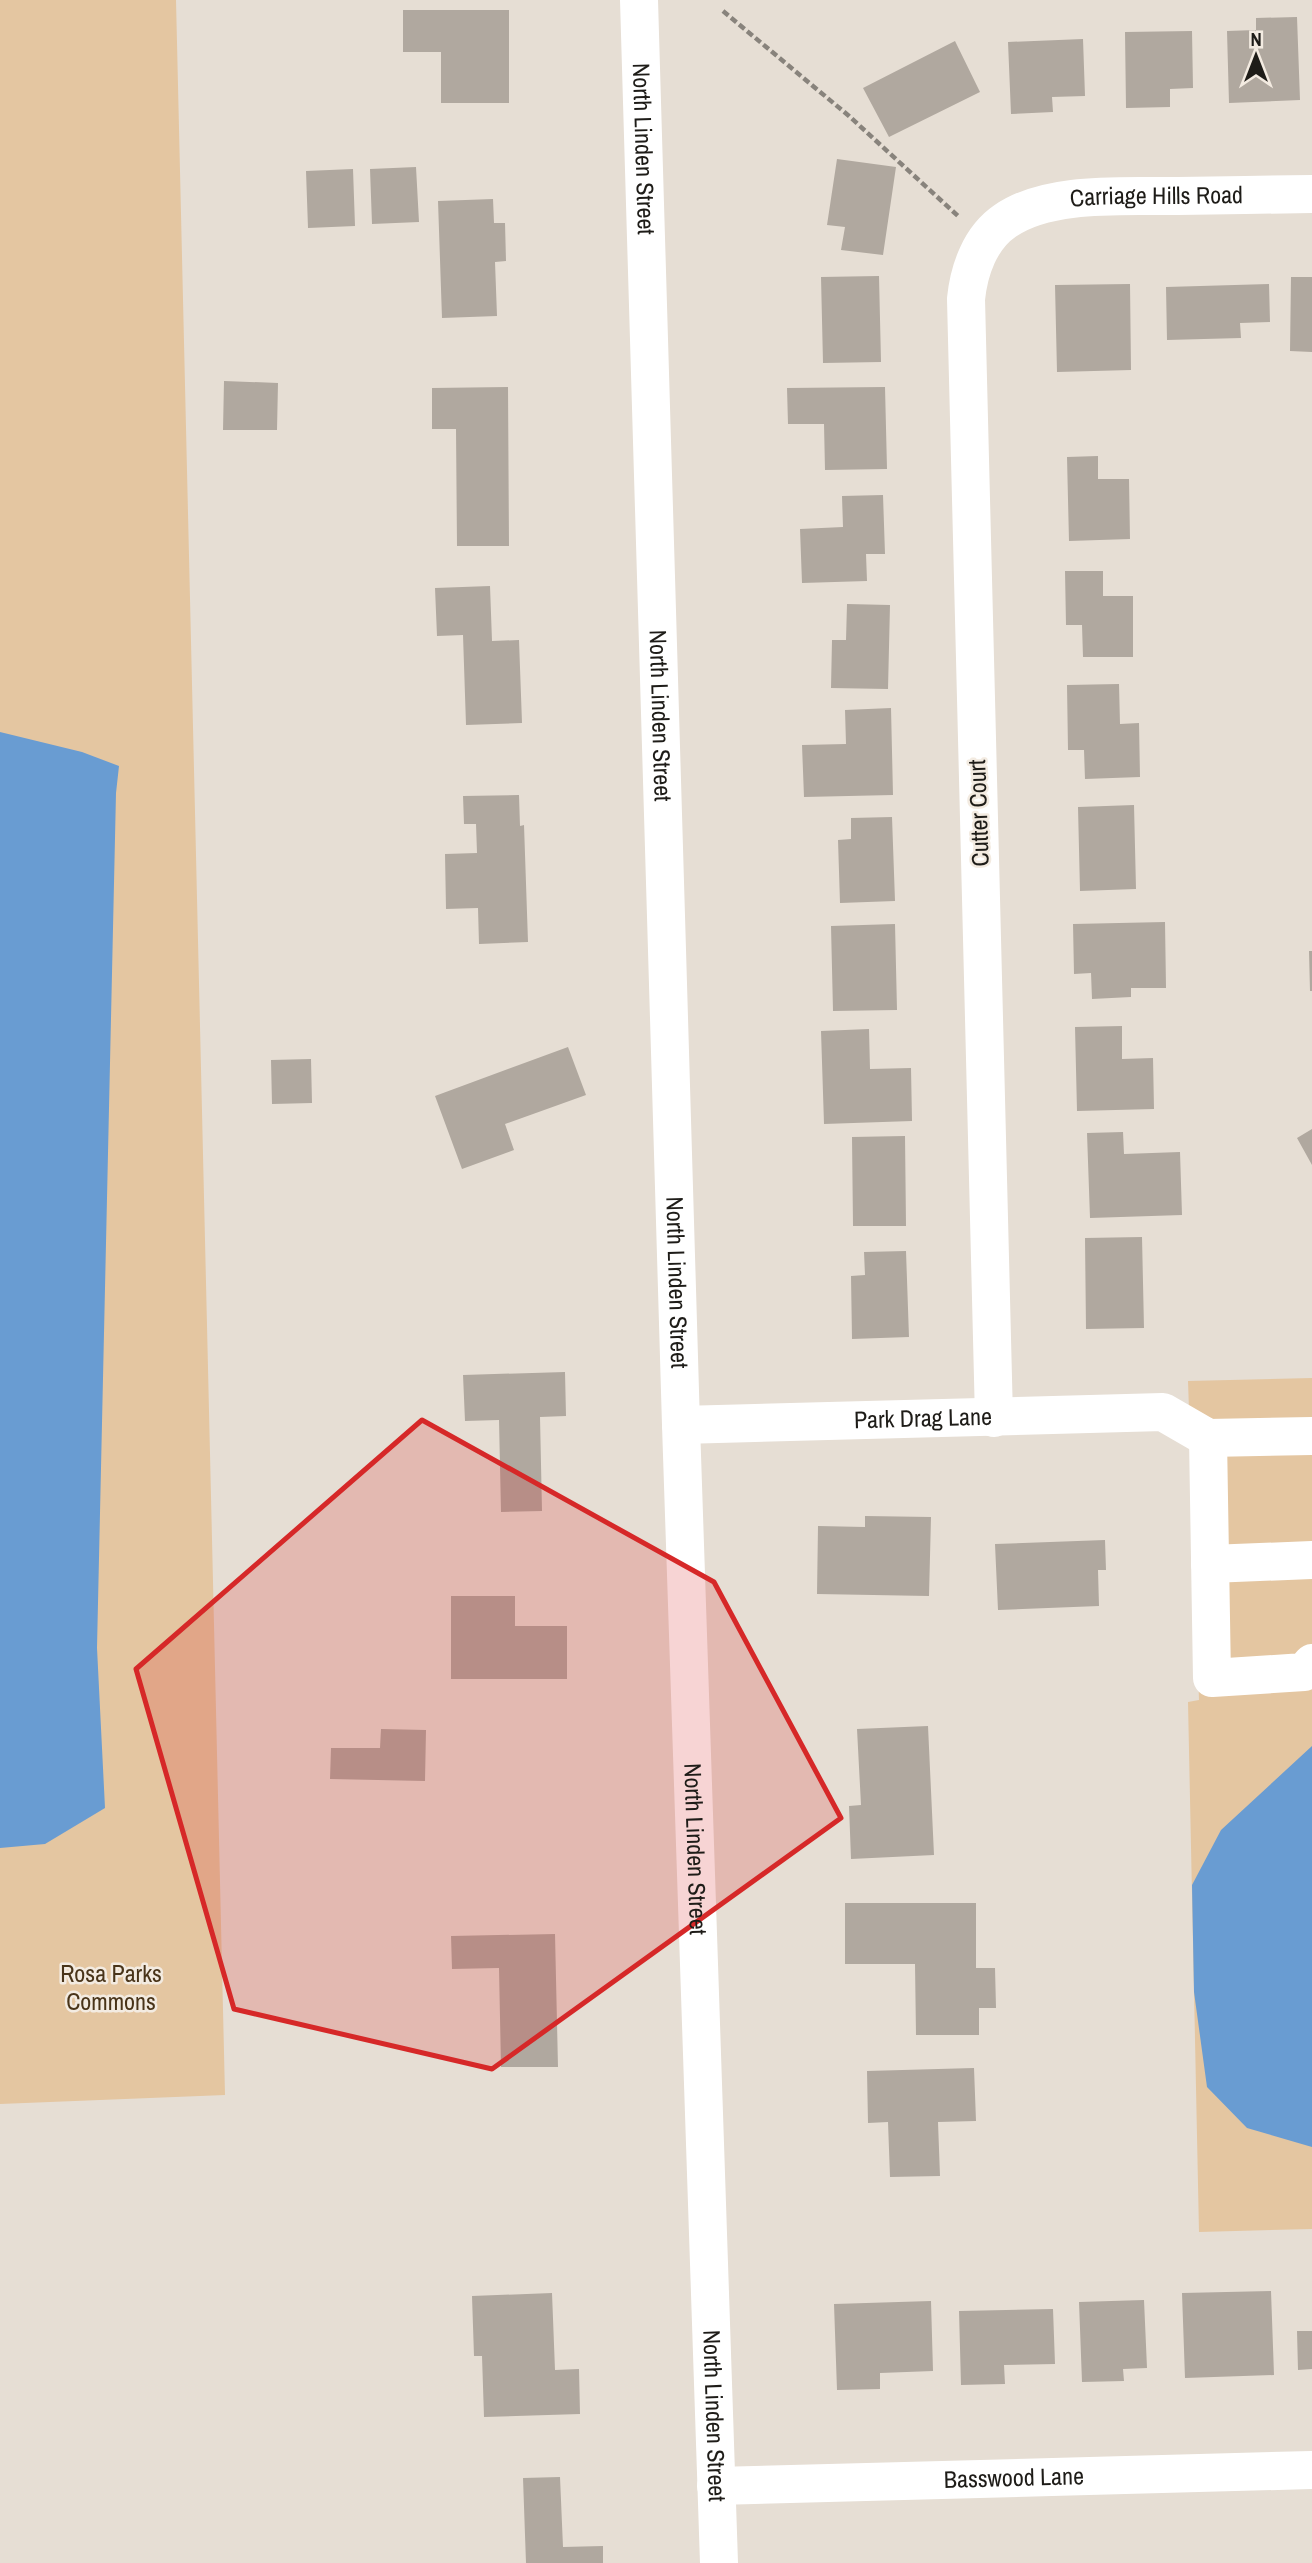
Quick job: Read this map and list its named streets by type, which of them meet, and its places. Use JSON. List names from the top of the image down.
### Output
{
  "streets": {
    "street": [
      "North Linden Street",
      "Carriage Hills Road",
      "Cutter Court",
      "Park Drag Lane",
      "Basswood Lane"
    ]
  },
  "crossings": [
    ["North Linden Street", "Park Drag Lane"],
    ["North Linden Street", "Basswood Lane"],
    ["Carriage Hills Road", "Cutter Court"],
    ["Cutter Court", "Park Drag Lane"]
  ],
  "parks": ["Rosa Parks Commons"],
  "north": "top"
}
